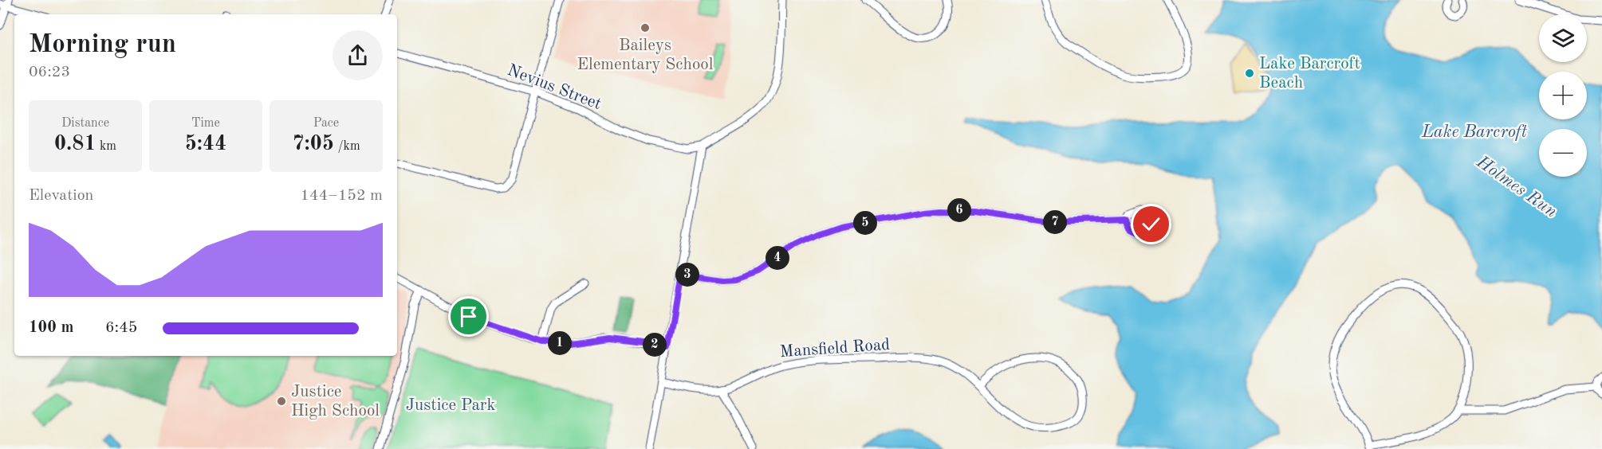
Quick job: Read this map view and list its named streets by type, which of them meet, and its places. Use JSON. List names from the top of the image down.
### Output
{
  "streets": {
    "street": ["Nevius Street", "Mansfield Road"]
  },
  "water": ["Lake Barcroft", "Holmes Run"],
  "parks": ["Justice Park"],
  "places": ["Baileys Elementary School", "Lake Barcroft Beach", "Justice High School"],
  "page": {
    "map_buttons": ["+", "−"],
    "heading": ["Morning run", "06:23"],
    "stats": [
      ["Distance", "0.81 km"],
      ["Time", "5:44"],
      ["Pace", "7:05 /km"]
    ],
    "chart": ["Elevation", "144–152 m"],
    "pins": [
      "6",
      "7",
      "5",
      "4",
      "3",
      "1",
      "2"
    ],
    "list": [
      {
        "name": "100 m",
        "note": "6:45"
      }
    ]
  }
}
